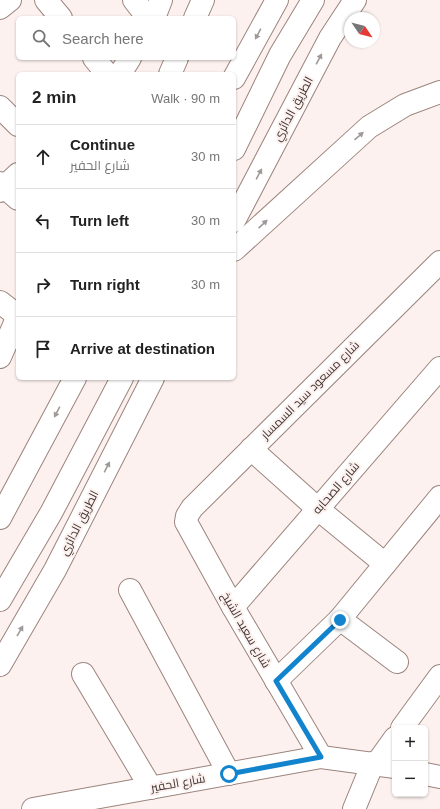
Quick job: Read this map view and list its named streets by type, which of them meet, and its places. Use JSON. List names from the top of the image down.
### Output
{
  "streets": {
    "main road": [
      "الطريق الدائري",
      "شارع مسعود سيد السمسار",
      "شارع الصحابه",
      "شارع سعيد الشيخ",
      "شارع الحفير"
    ]
  },
  "crossings": [
    ["شارع مسعود سيد السمسار", "شارع سعيد الشيخ"],
    ["شارع الصحابه", "شارع سعيد الشيخ"],
    ["شارع سعيد الشيخ", "شارع الحفير"]
  ],
  "north": "bottom right",
  "page": {
    "search": "Search here",
    "heading": ["2 min", "Walk · 90 m"],
    "list": [
      ["Continue", "شارع الحفير", "30 m"],
      ["Turn left", "30 m"],
      ["Turn right", "30 m"],
      "Arrive at destination"
    ],
    "map_buttons": ["+", "−"]
  }
}
